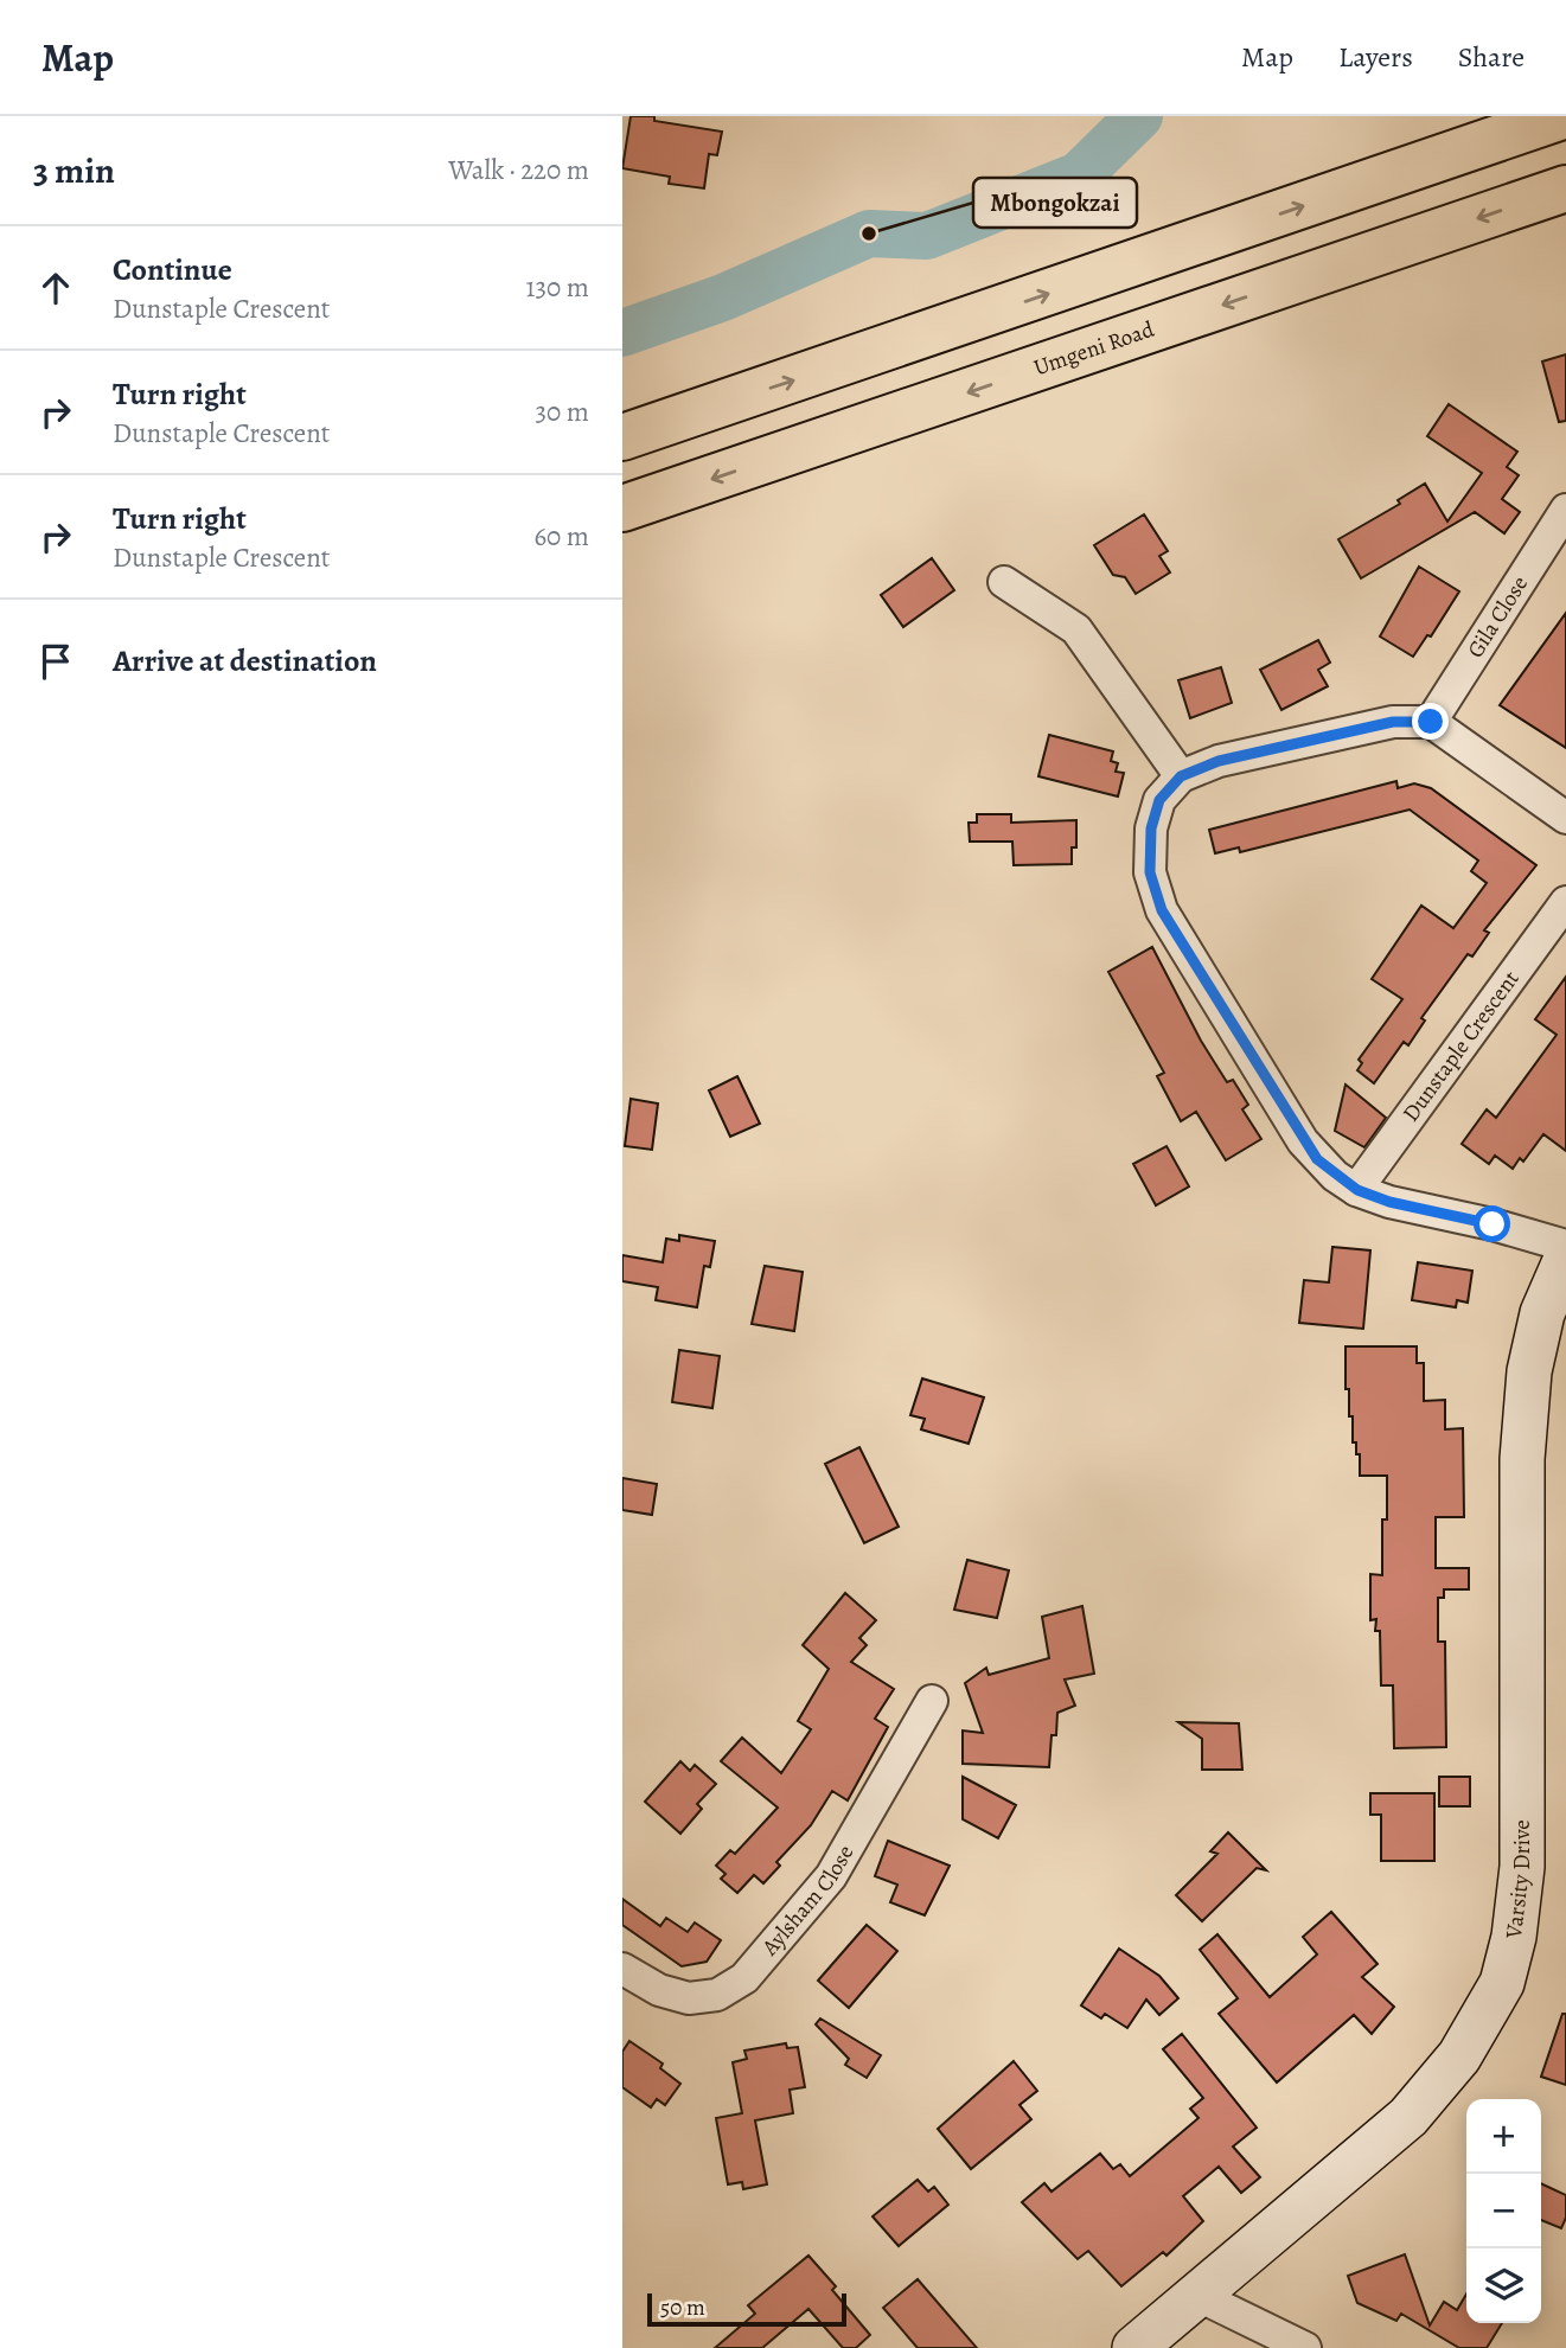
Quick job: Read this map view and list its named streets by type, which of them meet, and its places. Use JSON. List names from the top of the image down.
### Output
{
  "streets": {
    "highway": ["Umgeni Road"],
    "street": [
      "Gila Close",
      "Dunstaple Crescent",
      "Varsity Drive",
      "Aylsham Close"
    ]
  },
  "places": ["Mbongokzai"],
  "scale_bar": "50 m",
  "page": {
    "header": "Map",
    "nav": ["Map", "Layers", "Share"],
    "heading": ["3 min", "Walk · 220 m"],
    "list": [
      ["Continue", "Dunstaple Crescent", "130 m"],
      ["Turn right", "Dunstaple Crescent", "30 m"],
      ["Turn right", "Dunstaple Crescent", "60 m"],
      "Arrive at destination"
    ],
    "map_buttons": ["+", "−"],
    "scale": "50 m"
  }
}
